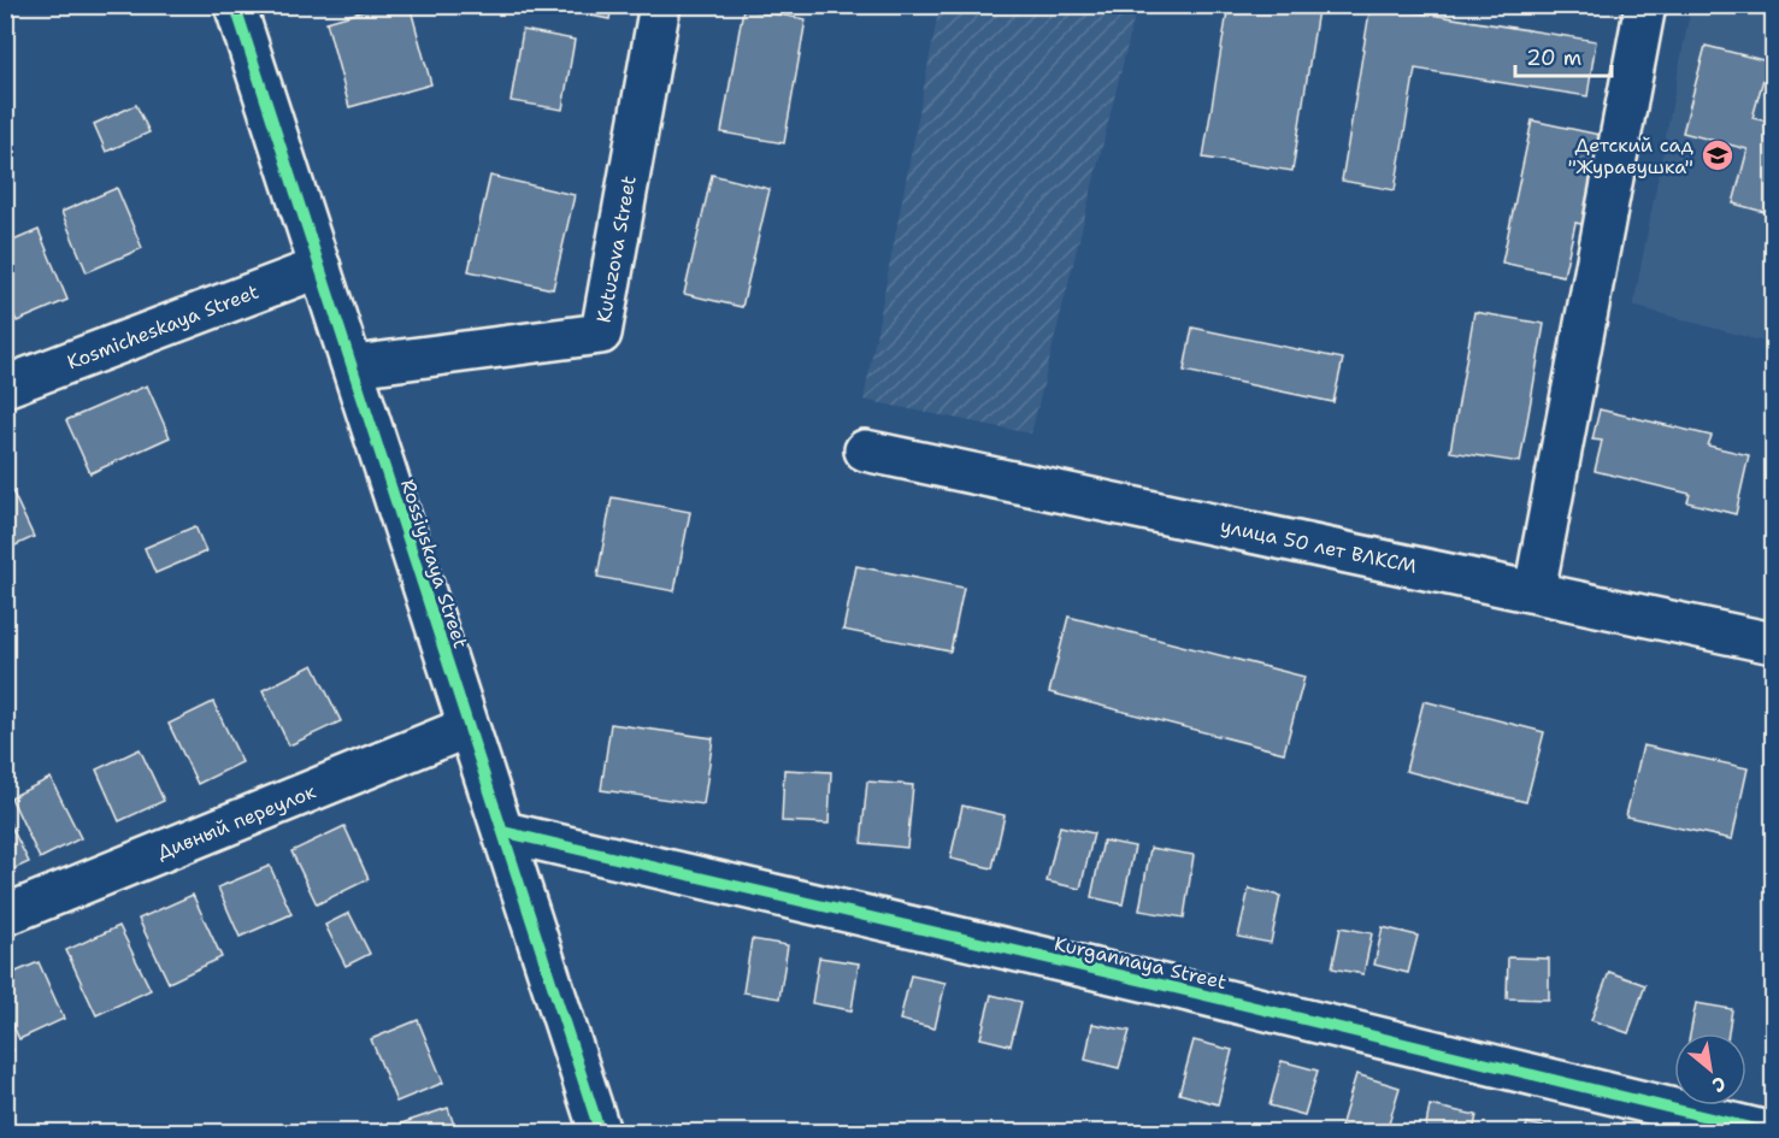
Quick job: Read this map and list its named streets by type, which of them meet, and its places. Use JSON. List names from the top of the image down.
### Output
{
  "streets": {
    "street": [
      "Kutuzova Street",
      "Kosmicheskaya Street",
      "улица 50 лет ВЛКСМ",
      "Rossiyskaya Street",
      "Дивный переулок",
      "Kurgannaya Street"
    ]
  },
  "crossings": [
    ["Kutuzova Street", "Rossiyskaya Street"],
    ["Kosmicheskaya Street", "Rossiyskaya Street"],
    ["Rossiyskaya Street", "Дивный переулок"],
    ["Rossiyskaya Street", "Kurgannaya Street"]
  ],
  "places": {
    "school or university": ["Детский сад \"Журавушка\""]
  },
  "scale_bar": "20 m",
  "north": "bottom right"
}
